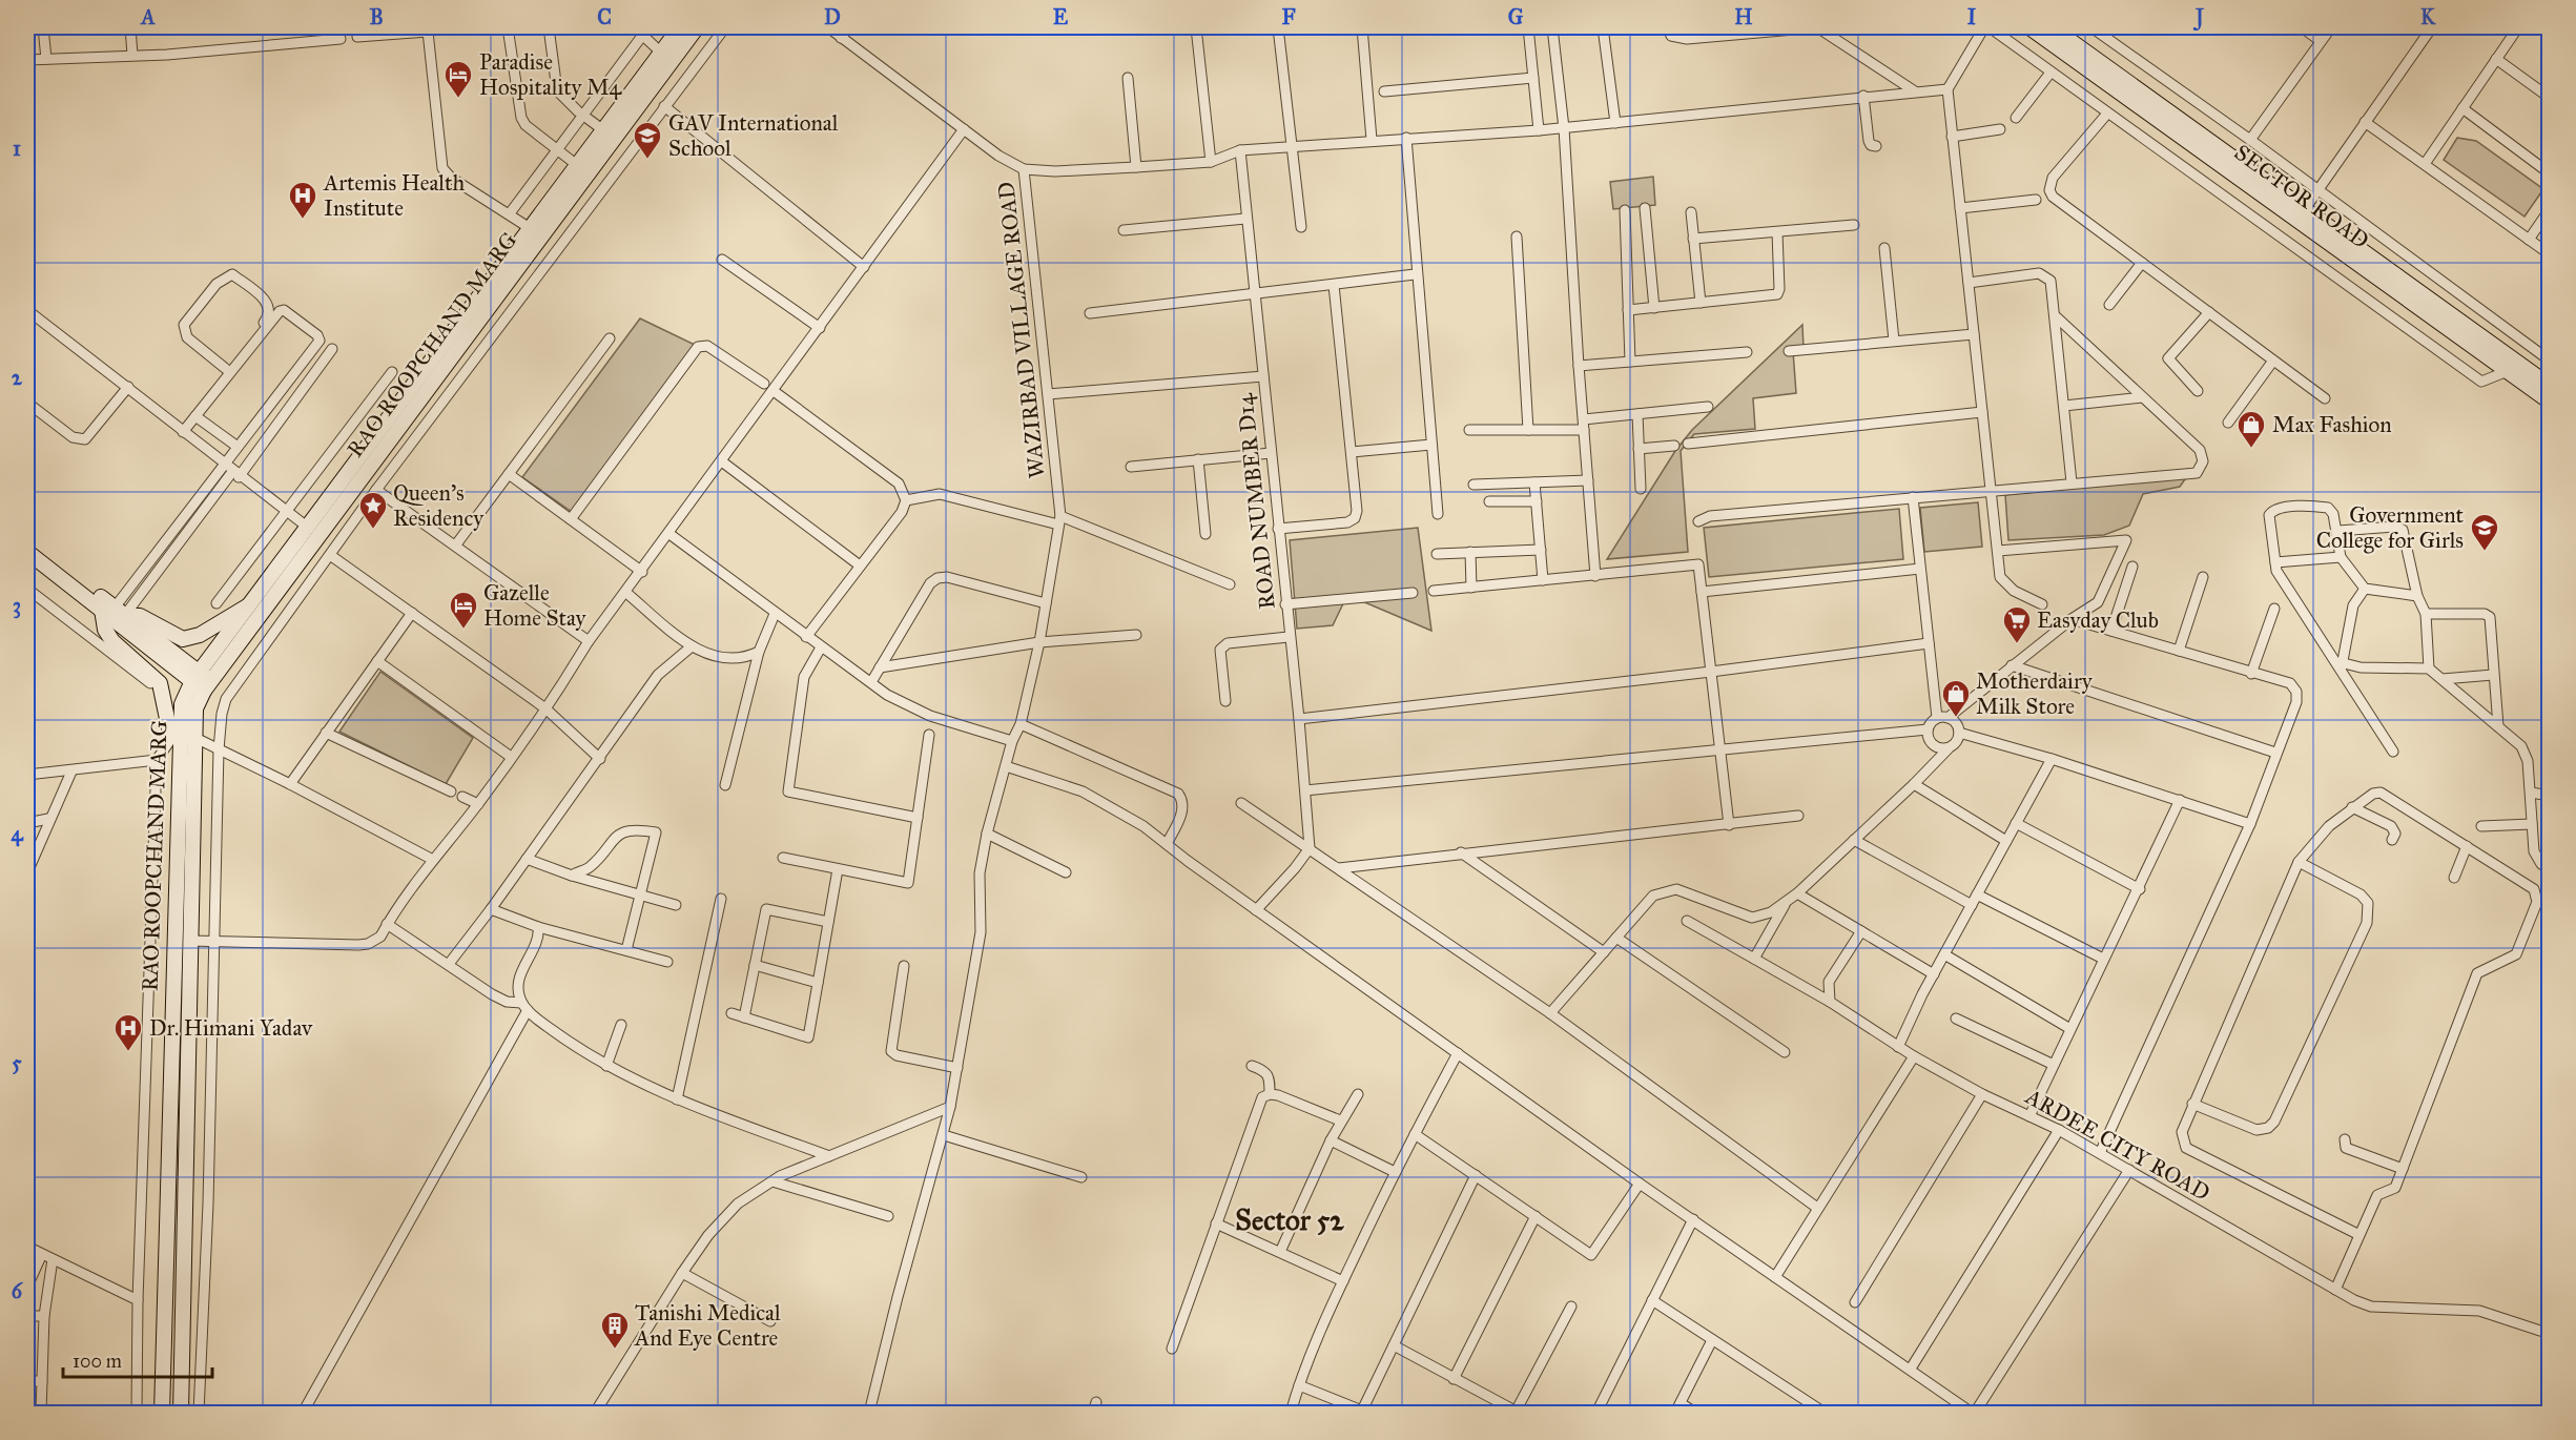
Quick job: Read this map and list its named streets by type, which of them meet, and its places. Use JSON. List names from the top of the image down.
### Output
{
  "streets": {
    "main road": ["SECTOR ROAD", "RAO ROOPCHAND MARG"],
    "street": ["WAZIRBAD VILLAGE ROAD", "ROAD NUMBER D14", "ARDEE CITY ROAD"]
  },
  "districts": ["Sector 52"],
  "places": {
    "hotel": ["Paradise Hospitality M4", "Gazelle Home Stay"],
    "school or university": ["GAV International School", "Government College for Girls"],
    "hospital": ["Artemis Health Institute", "Dr. Himani Yadav"],
    "shop": ["Max Fashion", "Motherdairy Milk Store"],
    "place": ["Queen's Residency"],
    "supermarket": ["Easyday Club"],
    "building": ["Tanishi Medical And Eye Centre"]
  },
  "scale_bar": "100 m",
  "grid": {
    "columns": [
      "A",
      "B",
      "C",
      "D",
      "E",
      "F",
      "G",
      "H",
      "I",
      "J",
      "K"
    ],
    "rows": [
      "1",
      "2",
      "3",
      "4",
      "5",
      "6"
    ]
  }
}
